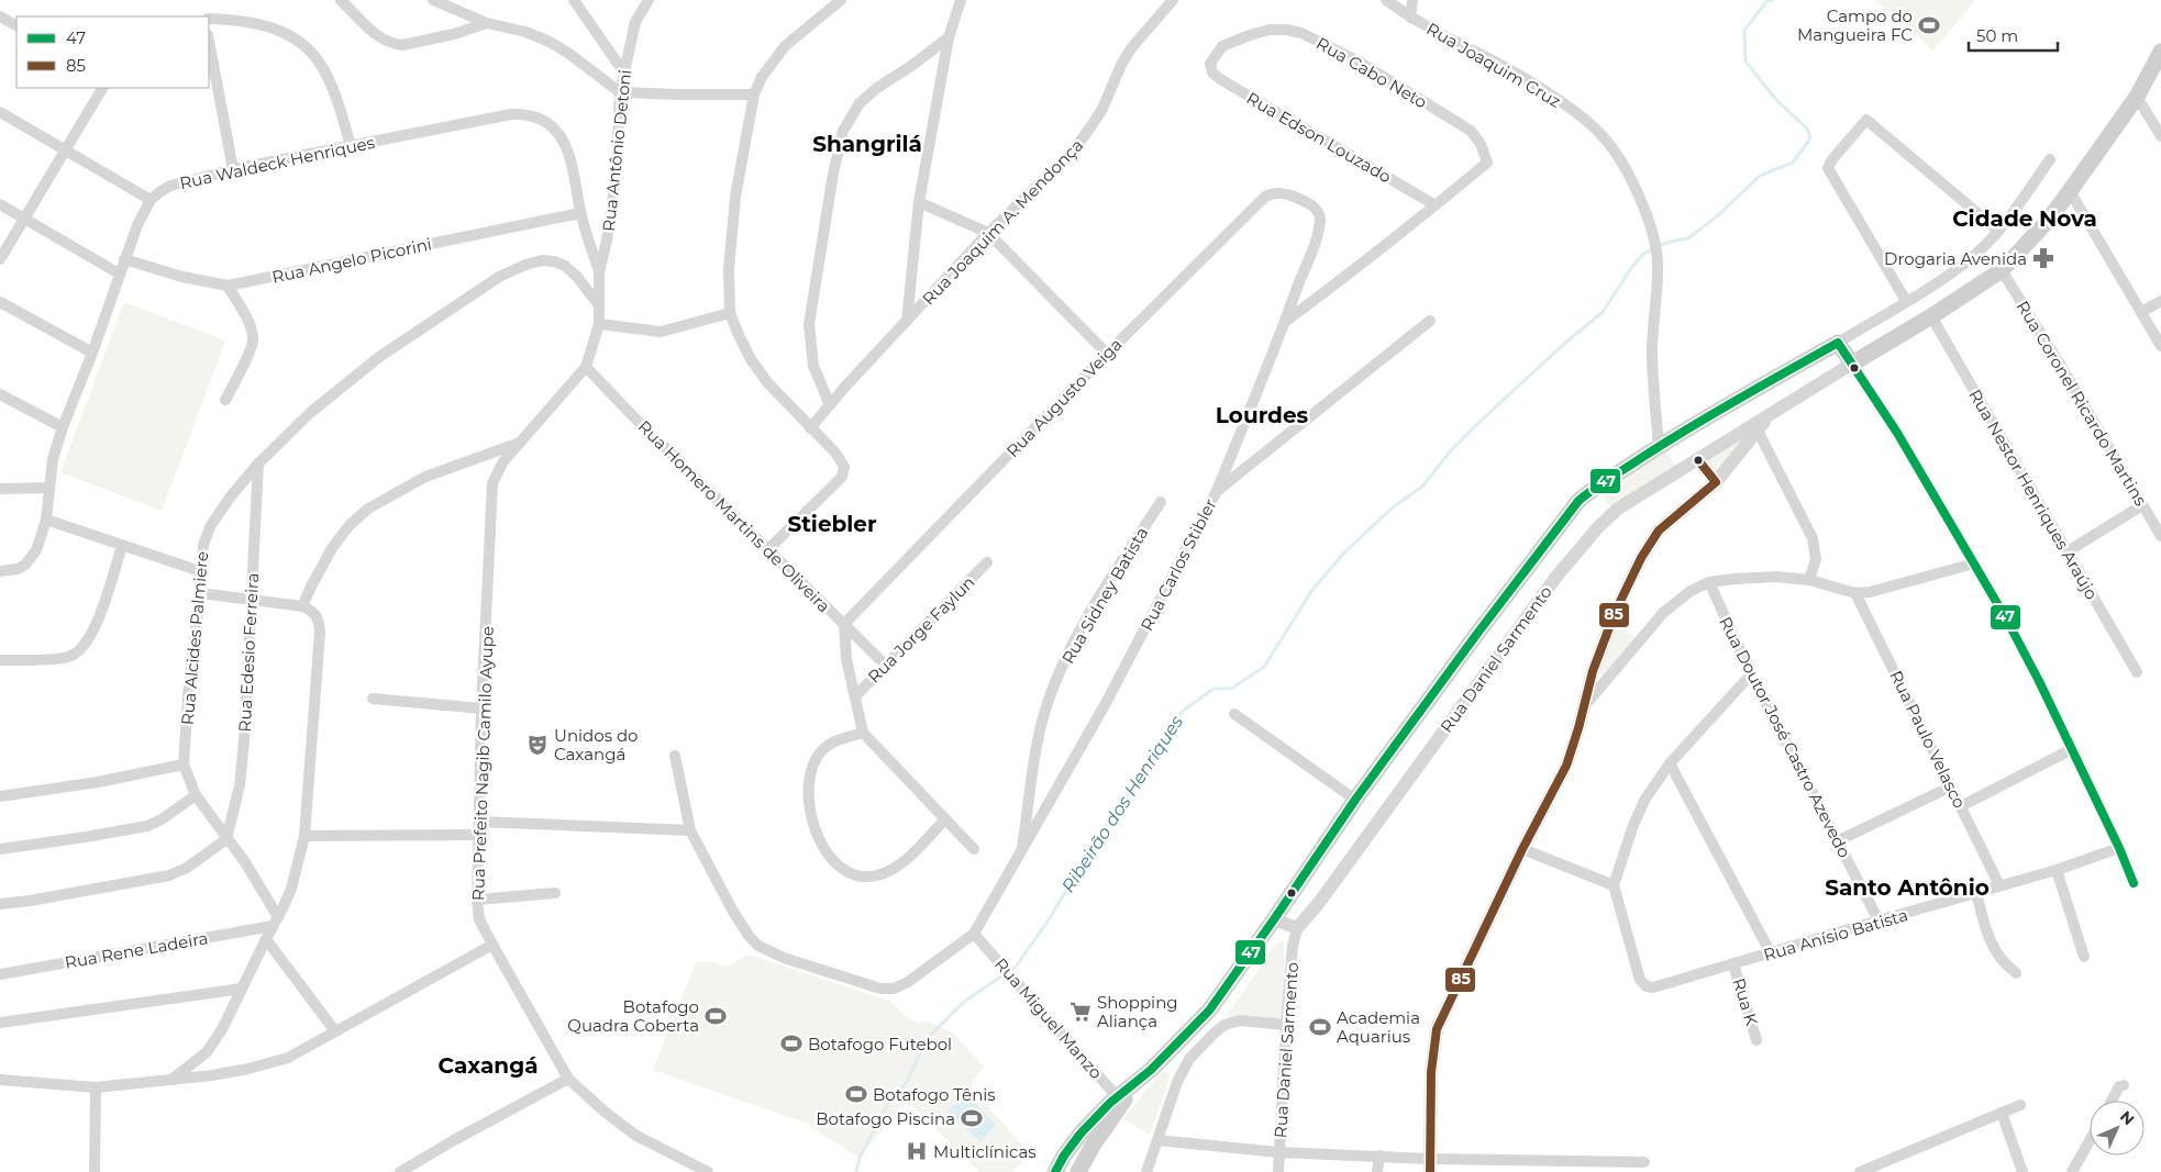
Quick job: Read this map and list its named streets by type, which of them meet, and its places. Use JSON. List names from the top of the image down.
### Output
{
  "streets": {
    "street": [
      "Rua Joaquim Cruz",
      "Rua Cabo Neto",
      "Rua Edson Louzado",
      "Rua Antônio Detoni",
      "Rua Waldeck Henriques",
      "Rua Joaquim A. Mendonça",
      "Rua Angelo Picorini",
      "Rua Augusto Veiga",
      "Rua Coronel Ricardo Martins",
      "Rua Nestor Henriques Araújo",
      "Rua Homero Martins de Oliveira",
      "Rua Carlos Stibler",
      "Rua Sidney Batista",
      "Rua Jorge Faylun",
      "Rua Alcides Palmiere",
      "Rua Edesio Ferreira",
      "Rua Daniel Sarmento",
      "Rua Doutor José Castro Azevedo",
      "Rua Paulo Velasco",
      "Rua Prefeito Nagib Camilo Ayupe",
      "Rua Anísio Batista",
      "Rua Rene Ladeira",
      "Rua K",
      "Rua Miguel Manzo"
    ]
  },
  "crossings": [
    ["Rua Cabo Neto", "Rua Edson Louzado"],
    ["Rua Antônio Detoni", "Rua Waldeck Henriques"],
    ["Rua Antônio Detoni", "Rua Prefeito Nagib Camilo Ayupe"],
    ["Rua Waldeck Henriques", "Rua Angelo Picorini"],
    ["Rua Waldeck Henriques", "Rua Prefeito Nagib Camilo Ayupe"],
    ["Rua Augusto Veiga", "Rua Homero Martins de Oliveira"],
    ["Rua Homero Martins de Oliveira", "Rua Jorge Faylun"],
    ["Rua Homero Martins de Oliveira", "Rua Prefeito Nagib Camilo Ayupe"],
    ["Rua Carlos Stibler", "Rua Sidney Batista"],
    ["Rua Carlos Stibler", "Rua Miguel Manzo"],
    ["Rua Alcides Palmiere", "Rua Edesio Ferreira"],
    ["Rua Alcides Palmiere", "Rua Prefeito Nagib Camilo Ayupe"],
    ["Rua Doutor José Castro Azevedo", "Rua Anísio Batista"],
    ["Rua Paulo Velasco", "Rua Anísio Batista"],
    ["Rua Anísio Batista", "Rua K"]
  ],
  "districts": [
    "Shangrilá",
    "Cidade Nova",
    "Lourdes",
    "Stiebler",
    "Santo Antônio",
    "Caxangá"
  ],
  "water": ["Ribeirão dos Henriques"],
  "places": {
    "sports": [
      "Campo do Mangueira FC",
      "Botafogo Quadra Coberta",
      "Academia Aquarius",
      "Botafogo Futebol",
      "Botafogo Tênis",
      "Botafogo Piscina"
    ],
    "pharmacy": ["Drogaria Avenida"],
    "theatre": ["Unidos do Caxangá"],
    "supermarket": ["Shopping Aliança"],
    "hospital": ["Multiclínicas"]
  },
  "lines": ["transit line 47", "transit line 85"],
  "legend": ["47", "85"],
  "scale_bar": "50 m",
  "north": "top right"
}
